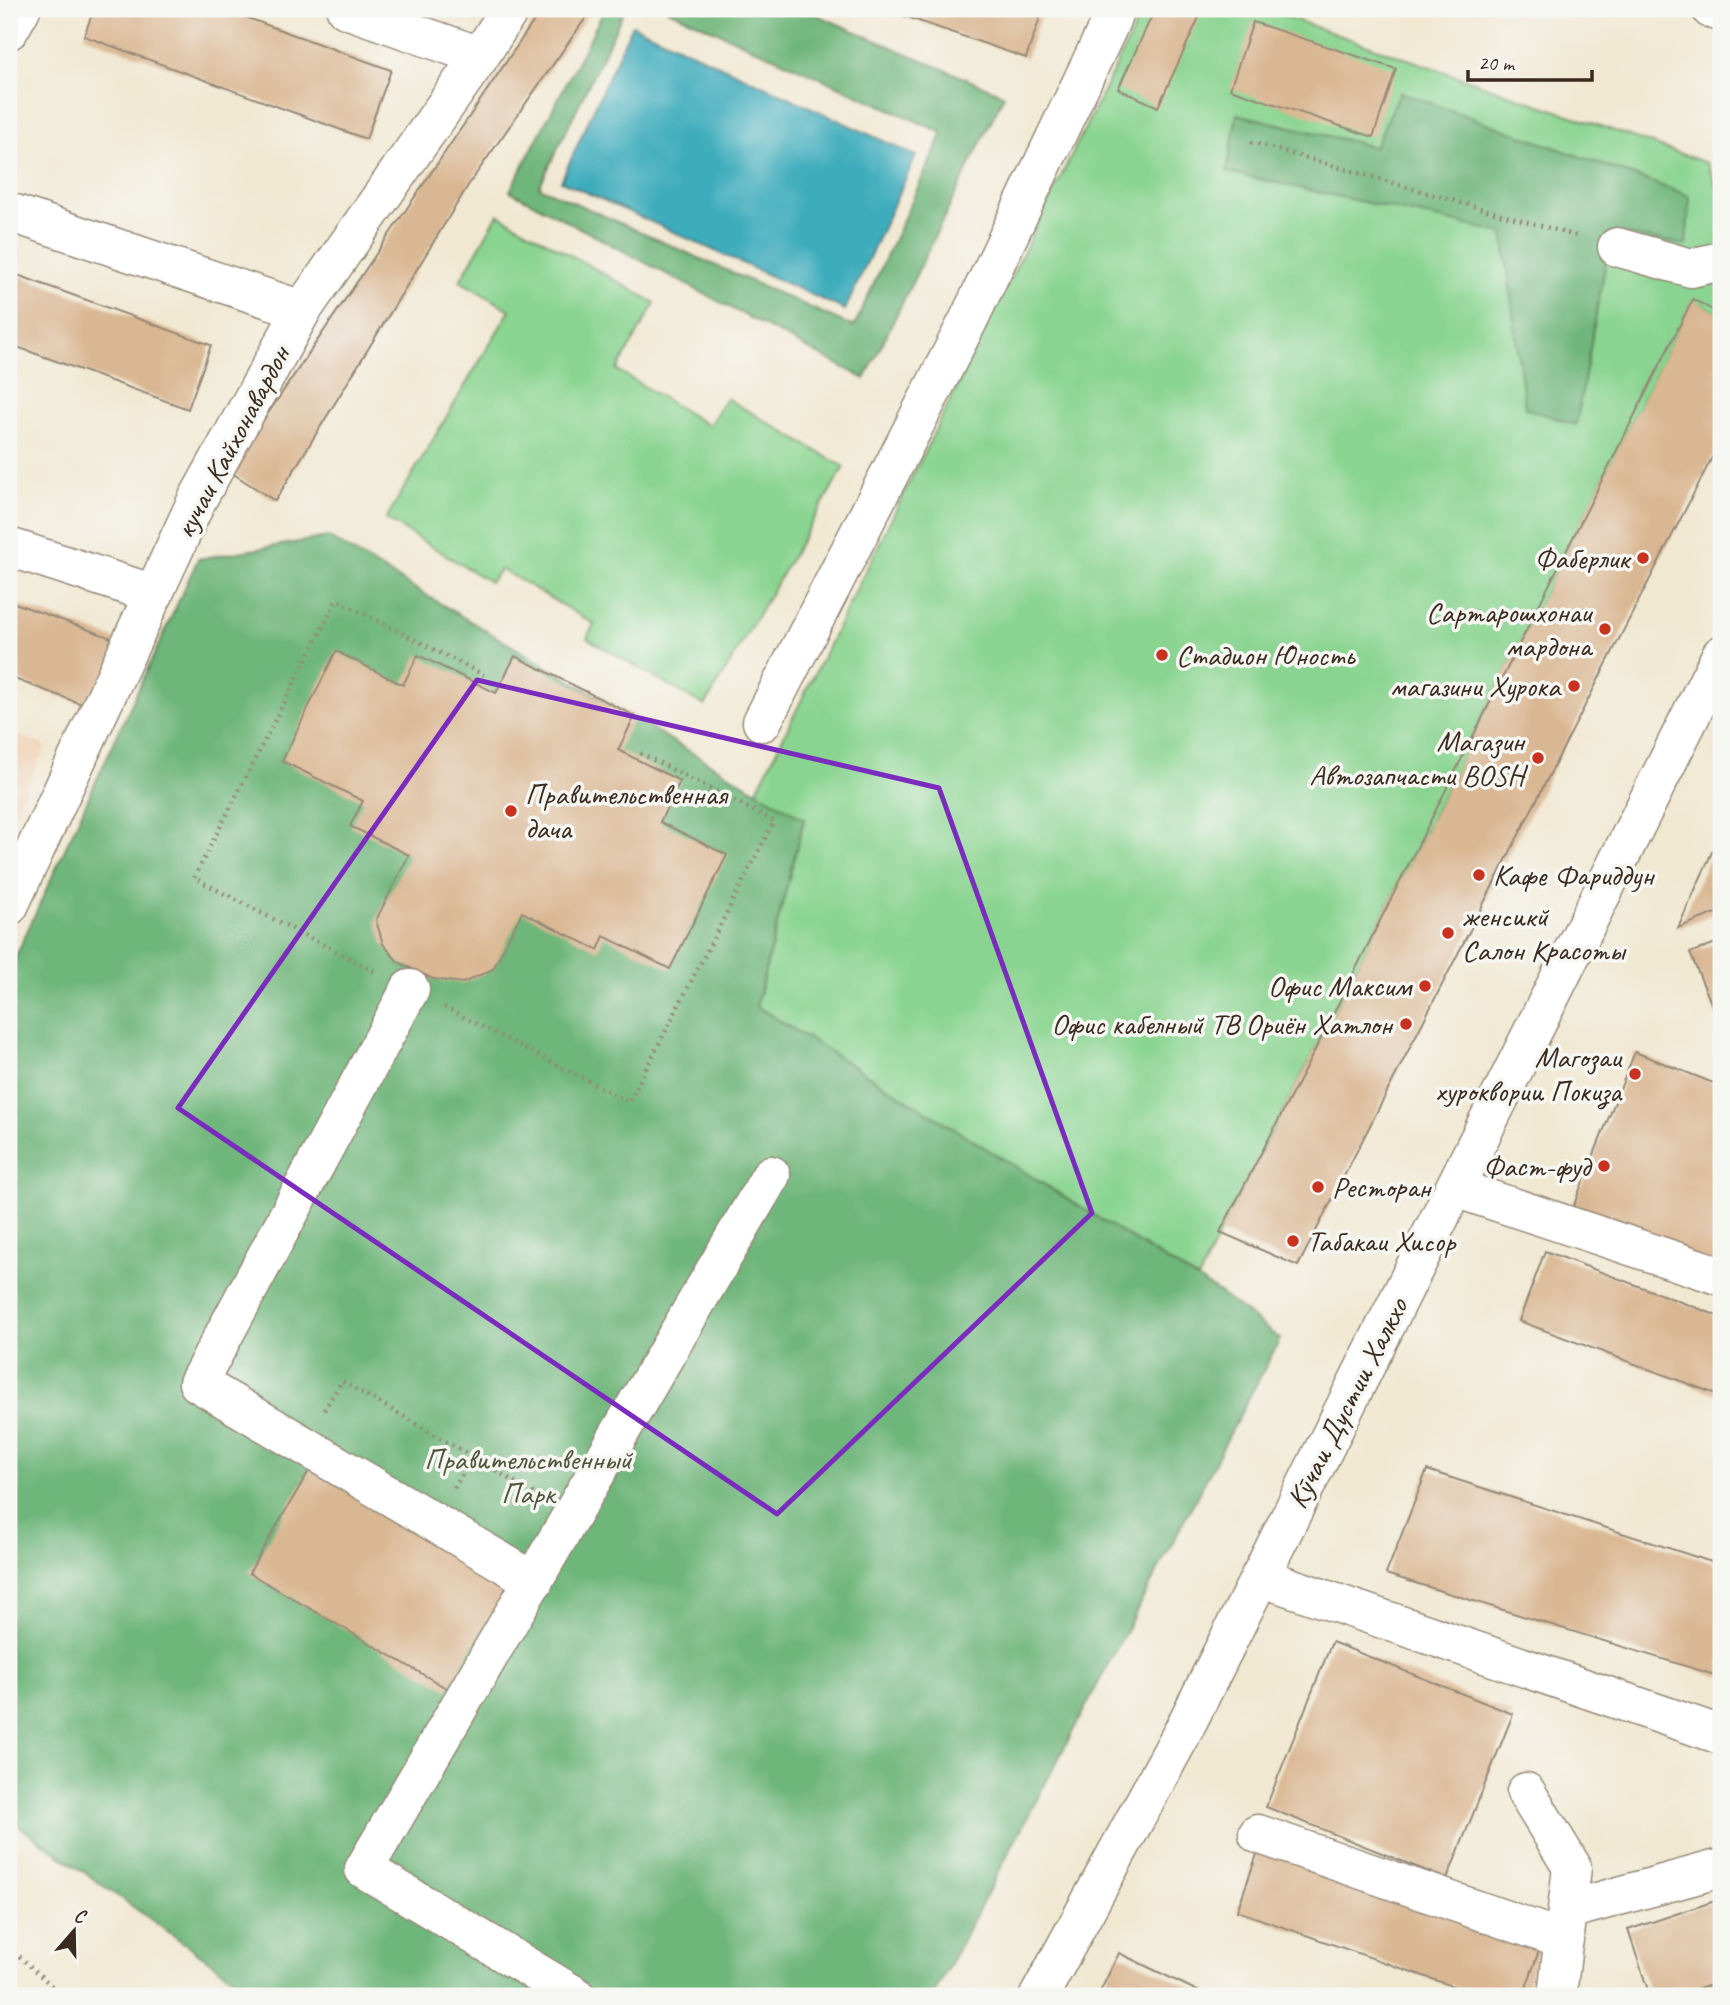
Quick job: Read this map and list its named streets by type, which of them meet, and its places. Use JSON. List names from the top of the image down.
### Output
{
  "streets": {
    "street": ["кучаи Кайхонавардон", "Кӯчаи Дустии Халкхо"]
  },
  "parks": ["Правительственный Парк"],
  "places": [
    "Фаберлик",
    "Сартарошхонаи мардона",
    "Стадион Юность",
    "магазини Хурока",
    "Магазин Автозапчасти BOSH",
    "Правительственная дача",
    "Кафе Фариддун",
    "женсикй Салон Красоты",
    "Офис Максим",
    "Офис кабелный ТВ Ориён Хатлон",
    "Магозаи хуроквории Покиза",
    "Фаст-фуд",
    "Ресторан",
    "Табакаи Хисор"
  ],
  "scale_bar": "20 m",
  "north": "top"
}
